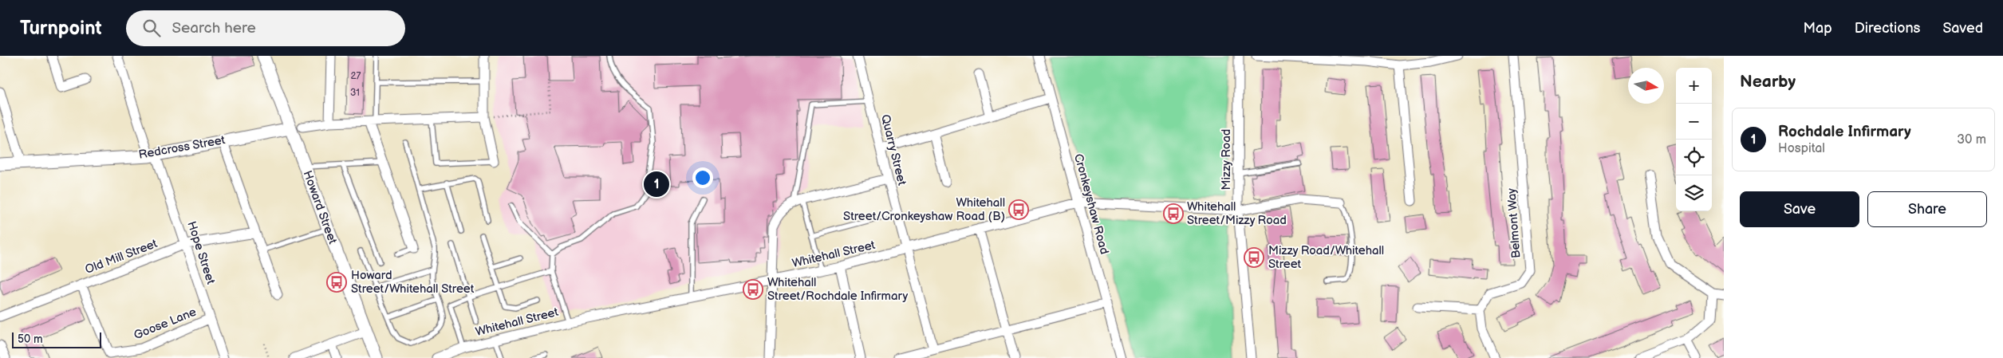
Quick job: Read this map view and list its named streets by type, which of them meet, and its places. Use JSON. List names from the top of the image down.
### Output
{
  "streets": {
    "street": [
      "Redcross Street",
      "Quarry Street",
      "Mizzy Road",
      "Cronkeyshaw Road",
      "Howard Street",
      "Belmont Way",
      "Hope Street",
      "Whitehall Street",
      "Old Mill Street",
      "Goose Lane"
    ]
  },
  "crossings": [
    ["Redcross Street", "Howard Street"],
    ["Redcross Street", "Hope Street"],
    ["Quarry Street", "Whitehall Street"],
    ["Mizzy Road", "Whitehall Street"],
    ["Cronkeyshaw Road", "Whitehall Street"],
    ["Hope Street", "Old Mill Street"],
    ["Hope Street", "Goose Lane"],
    ["Old Mill Street", "Goose Lane"]
  ],
  "places": {
    "bus stop": [
      "Whitehall Street/Cronkeyshaw Road (B)",
      "Whitehall Street/Mizzy Road",
      "Mizzy Road/Whitehall Street",
      "Howard Street/Whitehall Street",
      "Whitehall Street/Rochdale Infirmary"
    ]
  },
  "house_numbers": ["27", "31"],
  "scale_bar": "50 m",
  "north": "right",
  "page": {
    "header": "Turnpoint",
    "search": "Search here",
    "nav": ["Map", "Directions", "Saved"],
    "heading": "Nearby",
    "map_buttons": ["+", "−"],
    "list": [
      {
        "mark": "1",
        "name": "Rochdale Infirmary",
        "note": "Hospital",
        "value": "30 m"
      }
    ],
    "pins": "1",
    "buttons": ["Save", "Share"],
    "scale": "50 m"
  }
}
